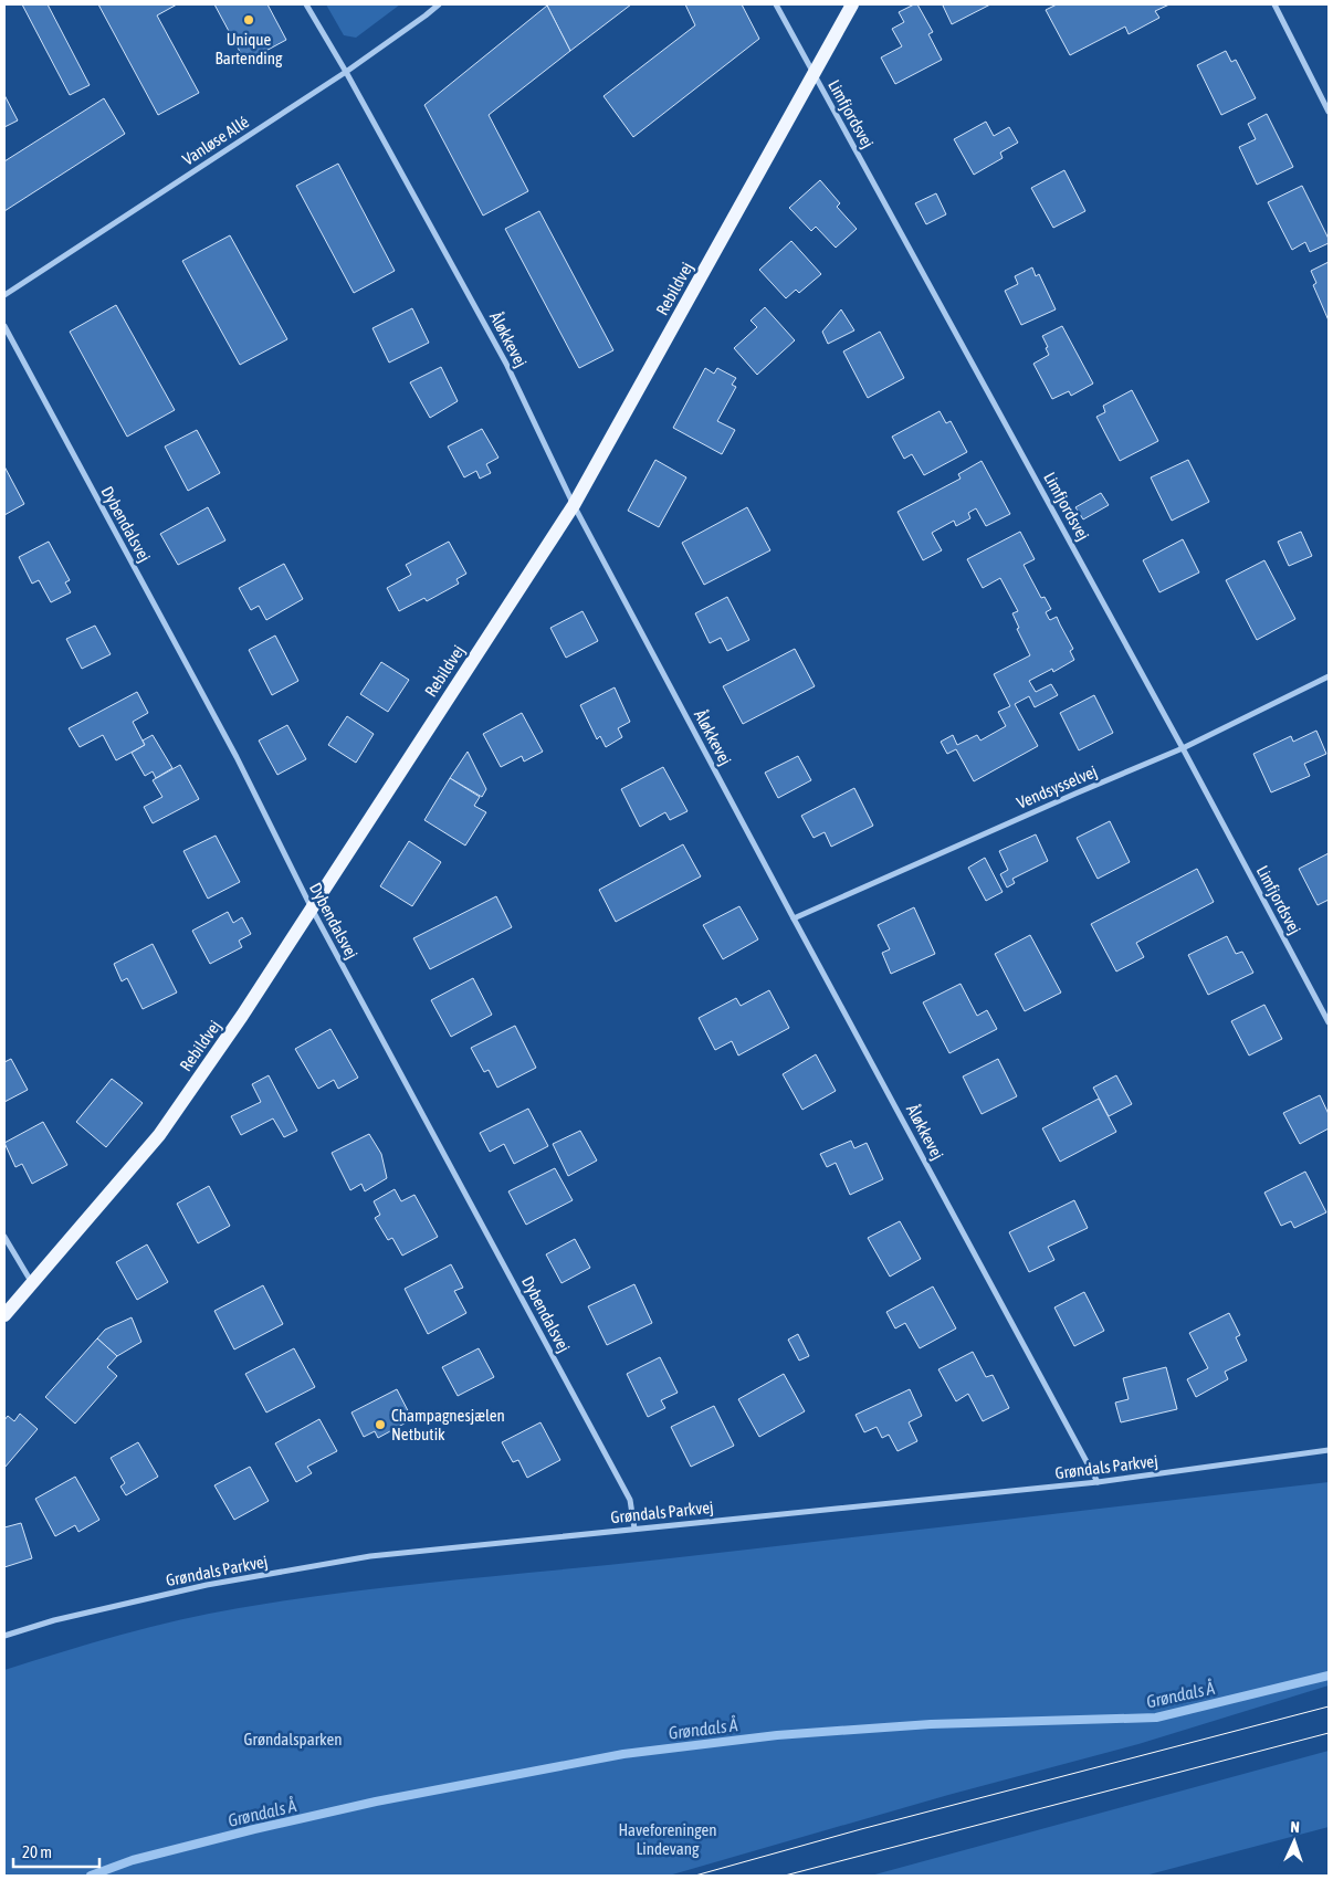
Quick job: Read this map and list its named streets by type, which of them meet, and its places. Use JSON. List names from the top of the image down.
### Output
{
  "streets": {
    "main road": ["Rebildvej"],
    "street": [
      "Limfjordsvej",
      "Vanløse Allé",
      "Åløkkevej",
      "Dybendalsvej",
      "Vendsysselvej",
      "Grøndals Parkvej"
    ]
  },
  "crossings": [
    ["Limfjordsvej", "Rebildvej"],
    ["Limfjordsvej", "Vendsysselvej"],
    ["Vanløse Allé", "Åløkkevej"],
    ["Rebildvej", "Åløkkevej"],
    ["Rebildvej", "Dybendalsvej"],
    ["Åløkkevej", "Vendsysselvej"],
    ["Åløkkevej", "Grøndals Parkvej"],
    ["Dybendalsvej", "Grøndals Parkvej"]
  ],
  "water": ["Grøndals Å"],
  "parks": ["Grøndalsparken", "Haveforeningen Lindevang"],
  "places": ["Unique Bartending", "Champagnesjælen Netbutik"],
  "scale_bar": "20 m",
  "north": "top"
}
